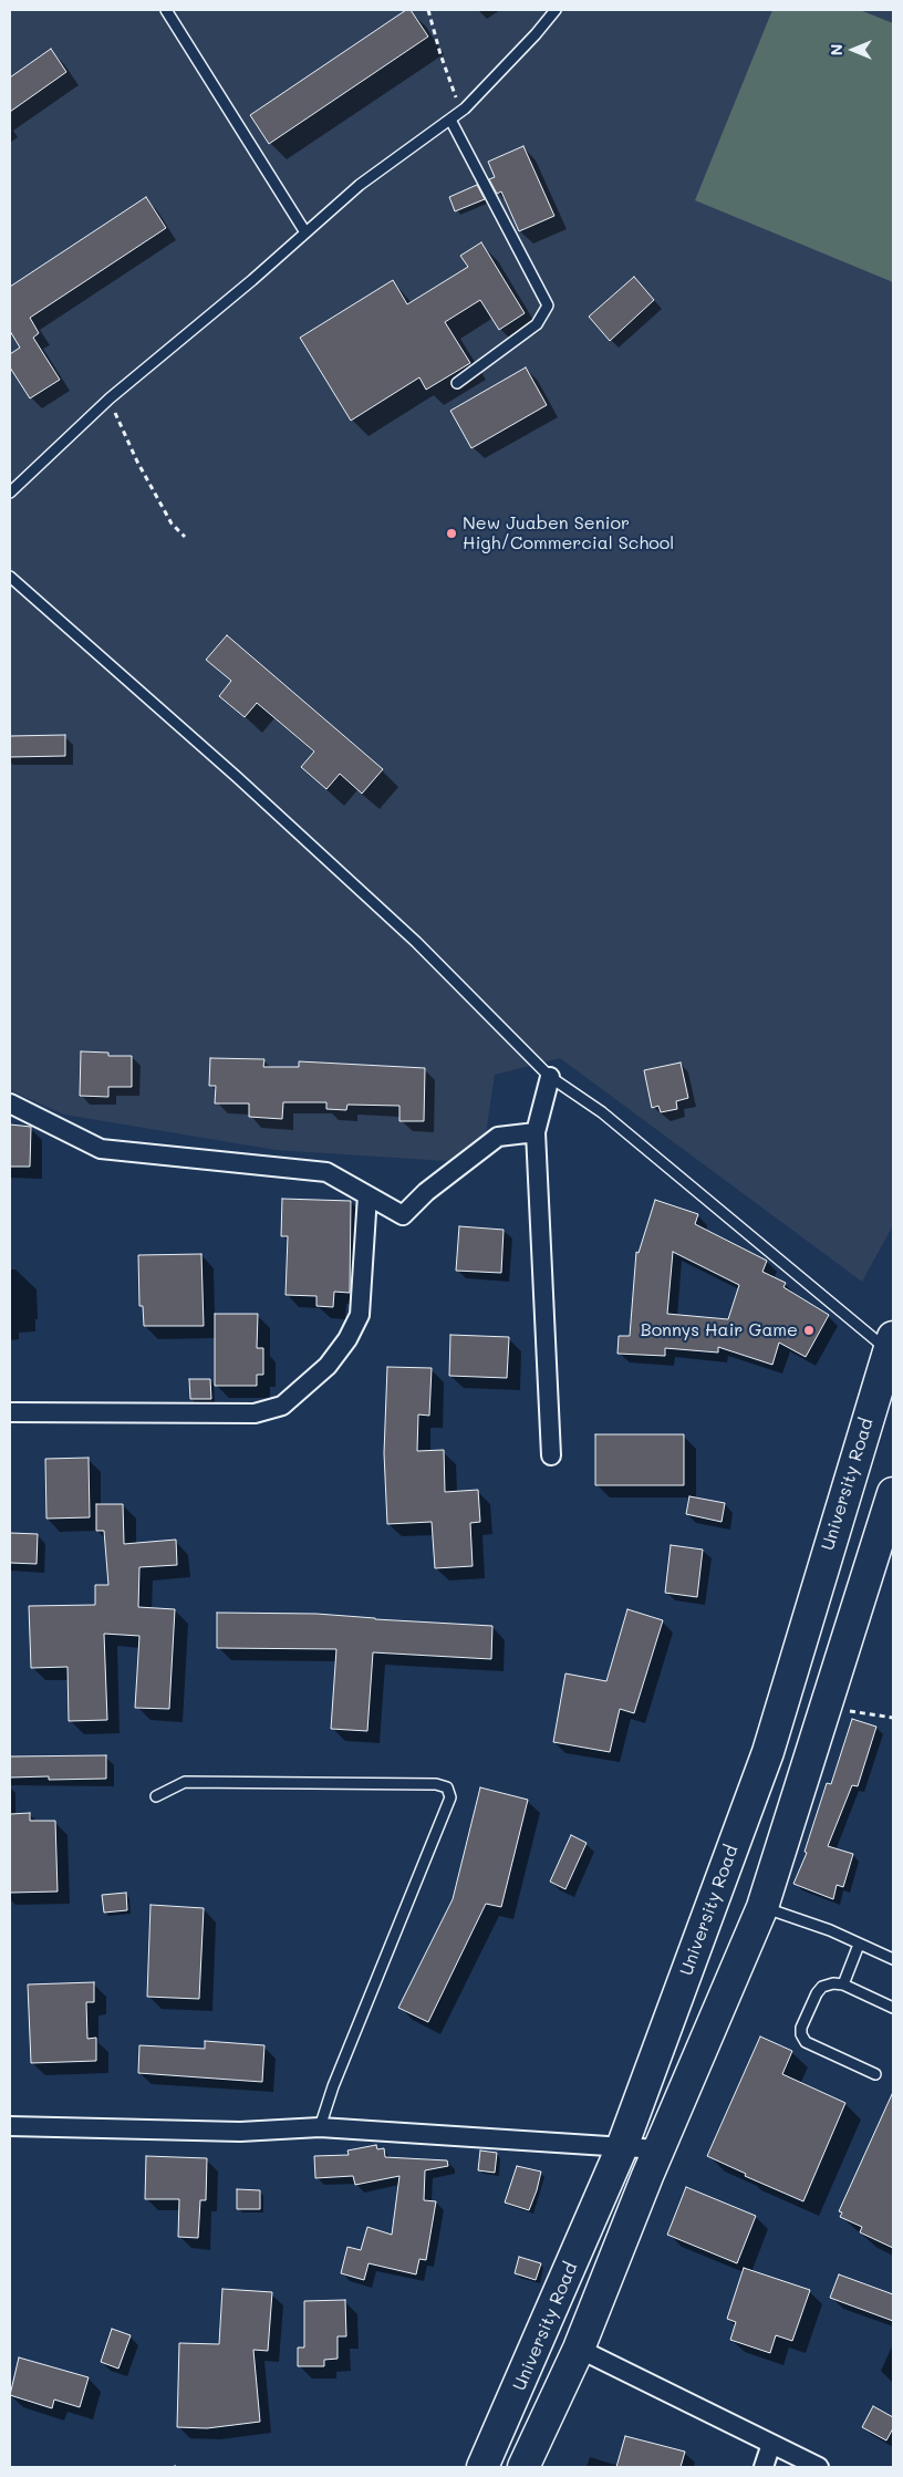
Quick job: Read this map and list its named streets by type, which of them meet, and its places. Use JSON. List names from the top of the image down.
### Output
{
  "streets": {
    "highway": ["University Road"]
  },
  "places": ["New Juaben Senior High/Commercial School", "Bonnys Hair Game"],
  "north": "left"
}
